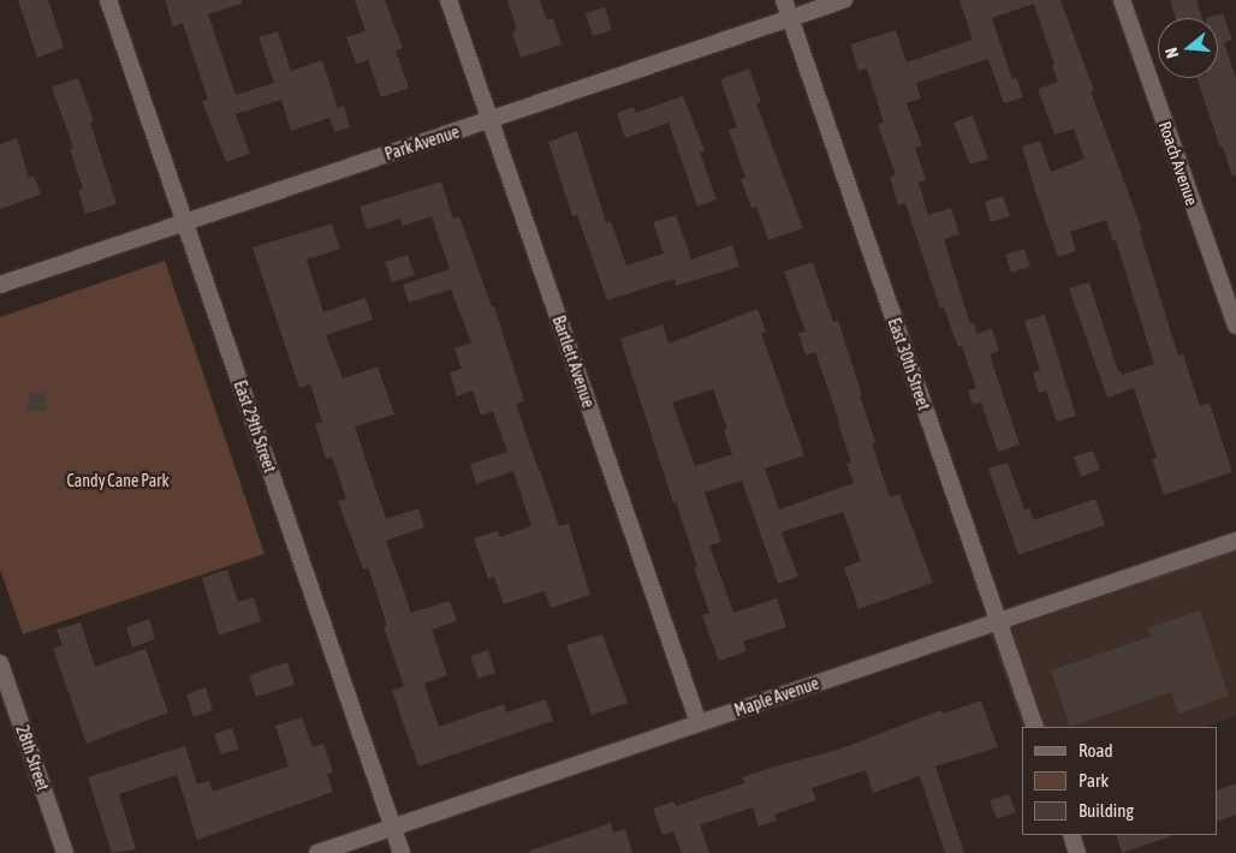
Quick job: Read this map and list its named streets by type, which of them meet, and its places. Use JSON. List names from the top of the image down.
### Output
{
  "streets": {
    "street": [
      "Park Avenue",
      "Roach Avenue",
      "Bartlett Avenue",
      "East 30th Street",
      "East 29th Street",
      "Maple Avenue",
      "28th Street"
    ]
  },
  "crossings": [
    ["Park Avenue", "Bartlett Avenue"],
    ["Park Avenue", "East 30th Street"],
    ["Park Avenue", "East 29th Street"],
    ["Bartlett Avenue", "Maple Avenue"],
    ["East 30th Street", "Maple Avenue"],
    ["East 29th Street", "Maple Avenue"]
  ],
  "parks": ["Candy Cane Park"],
  "legend": ["Road", "Park", "Building"],
  "north": "left"
}
